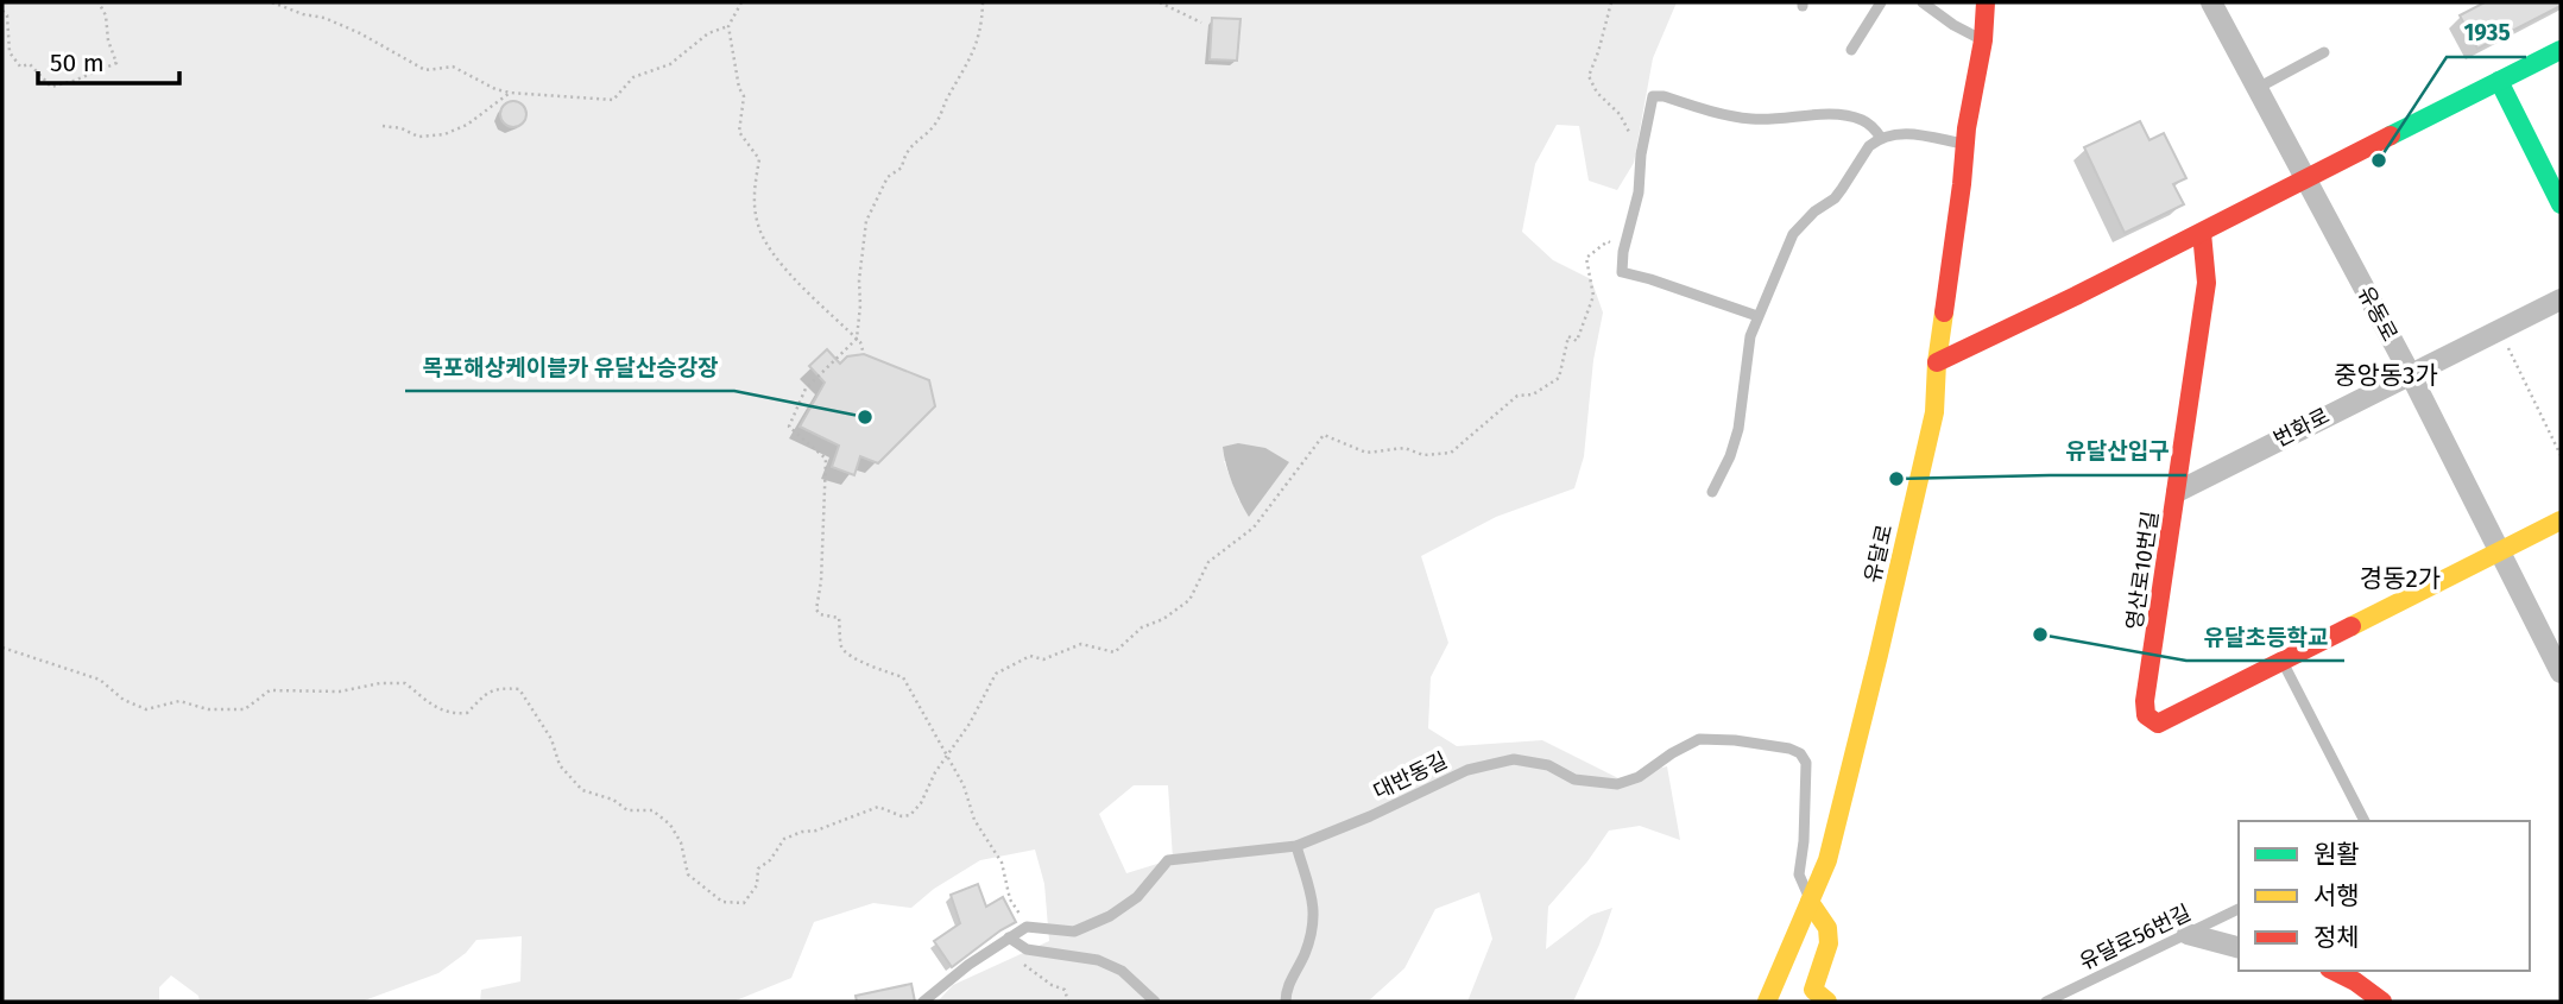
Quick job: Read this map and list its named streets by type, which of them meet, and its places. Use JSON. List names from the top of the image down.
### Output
{
  "streets": {
    "street": [
      "유동로",
      "번화로",
      "유달로",
      "영산로10번길"
    ],
    "lane": ["대반동길", "유달로56번길"]
  },
  "crossings": [
    ["유동로", "번화로"],
    ["유동로", "영산로10번길"],
    ["번화로", "영산로10번길"],
    ["유달로", "대반동길"]
  ],
  "districts": ["중앙동3가", "경동2가"],
  "places": [
    "1935",
    "목포해상케이블카 유달산승강장",
    "유달산입구",
    "유달초등학교"
  ],
  "legend": ["원활", "서행", "정체"],
  "scale_bar": "50 m"
}
